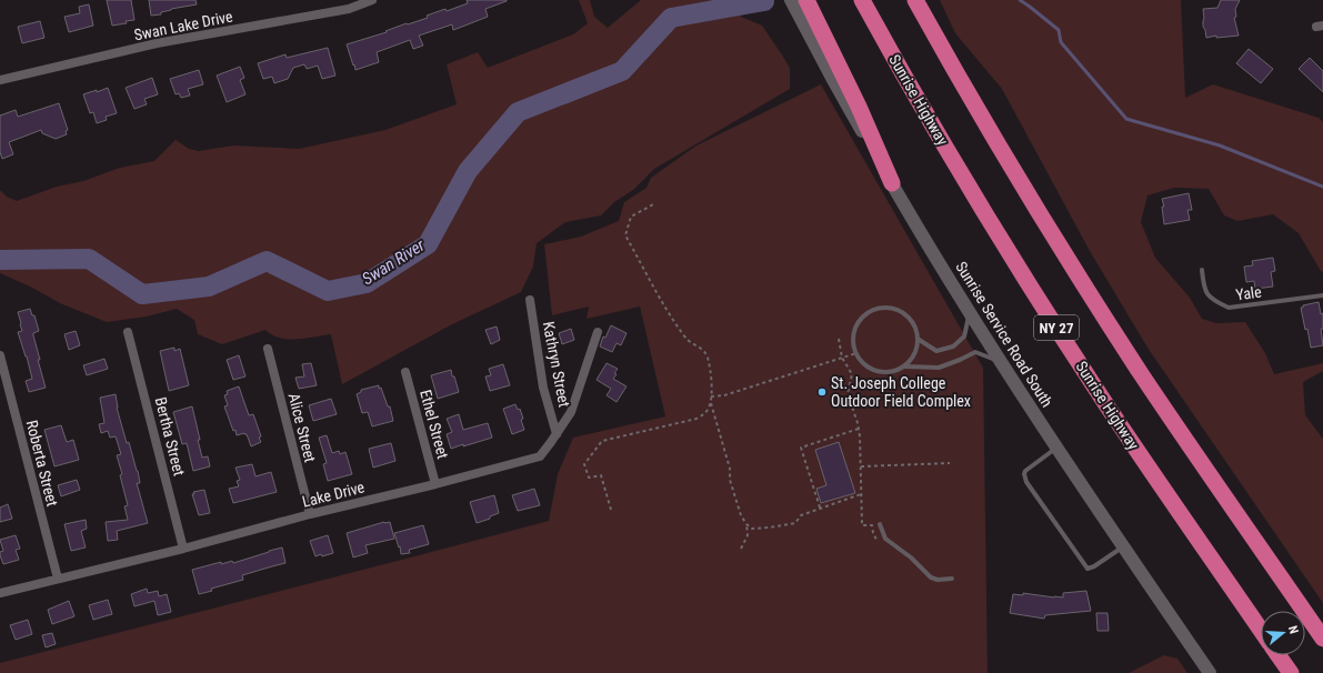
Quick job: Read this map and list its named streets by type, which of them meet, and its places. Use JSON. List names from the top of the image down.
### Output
{
  "streets": {
    "highway": ["Sunrise Highway", "NY 27"],
    "main road": ["Sunrise Service Road South"],
    "street": [
      "Swan Lake Drive",
      "Kathryn Street",
      "Ethel Street",
      "Alice Street",
      "Bertha Street",
      "Roberta Street",
      "Lake Drive"
    ],
    "lane": ["Yale"]
  },
  "crossings": [
    ["Kathryn Street", "Lake Drive"],
    ["Ethel Street", "Lake Drive"],
    ["Alice Street", "Lake Drive"],
    ["Bertha Street", "Lake Drive"],
    ["Roberta Street", "Lake Drive"]
  ],
  "water": ["Swan River"],
  "places": ["St. Joseph College Outdoor Field Complex"],
  "north": "right"
}
